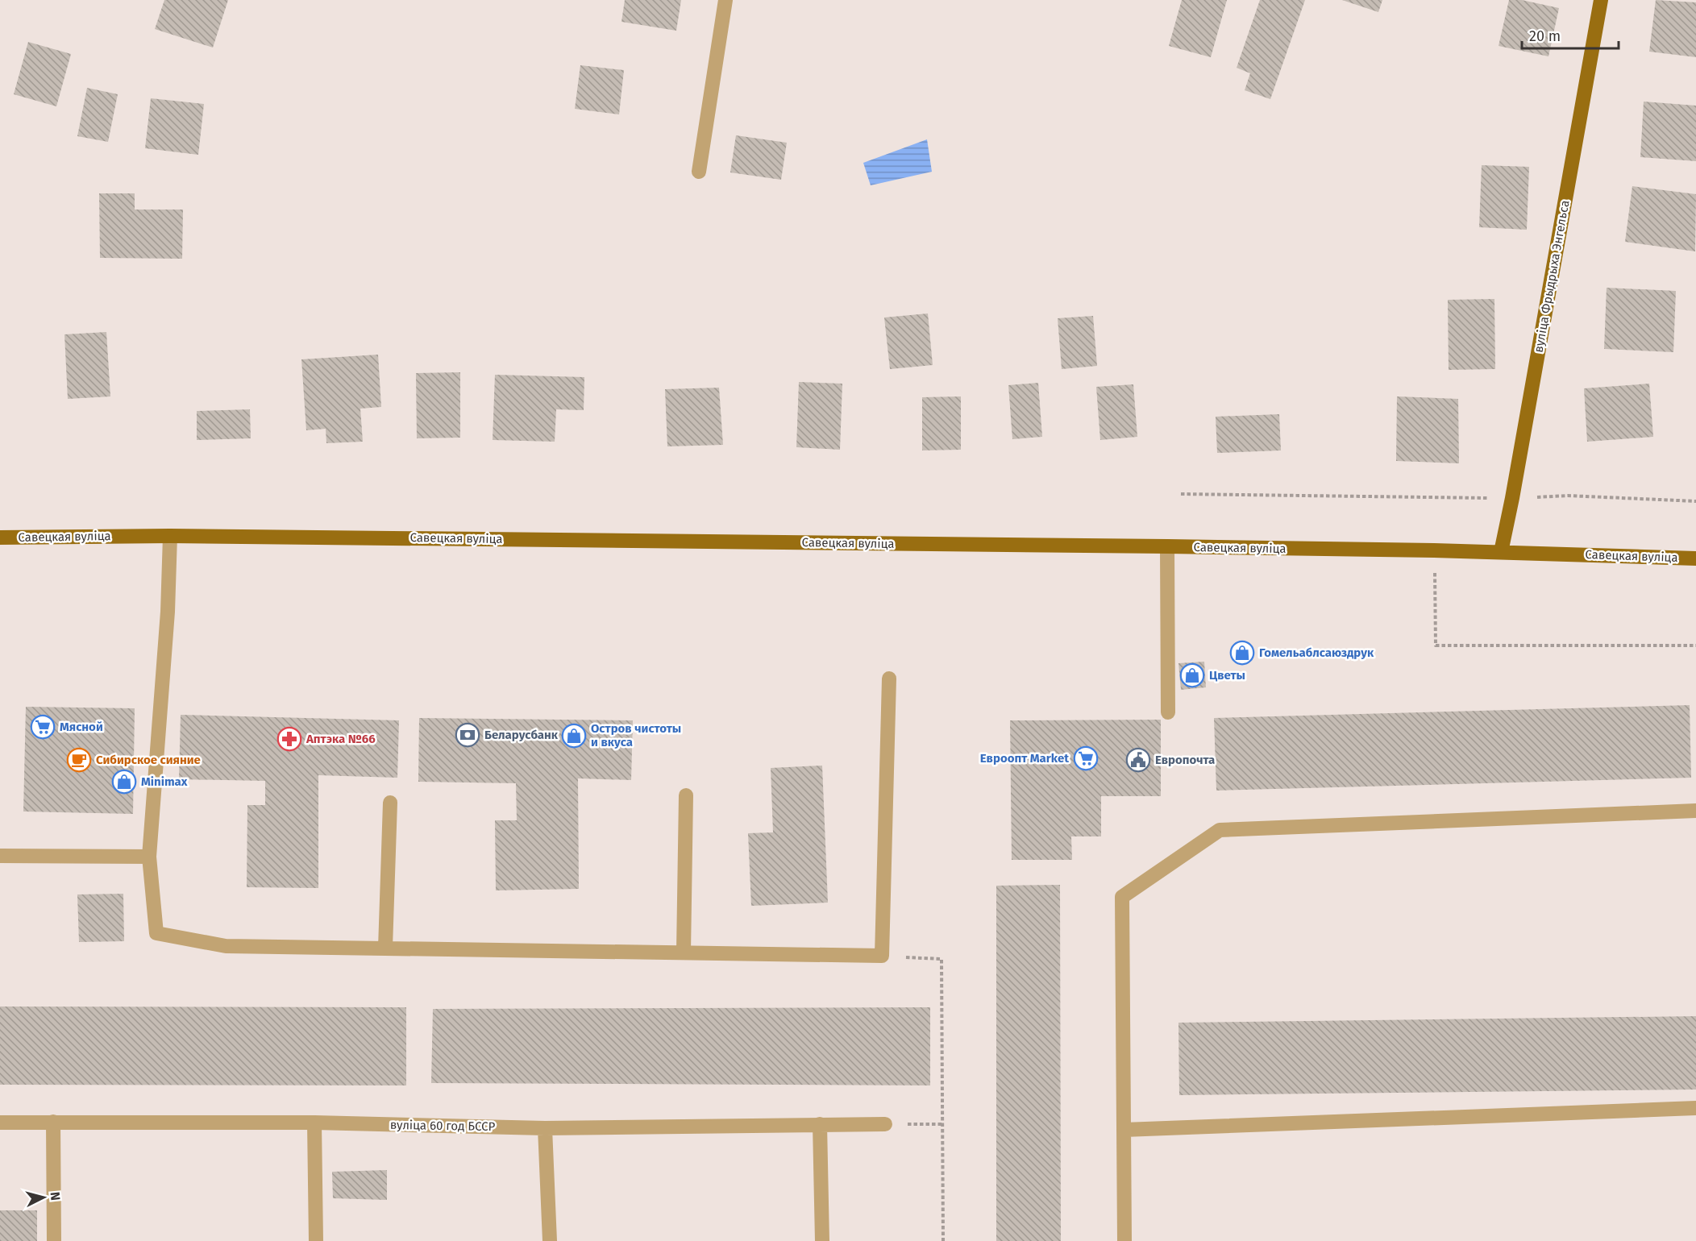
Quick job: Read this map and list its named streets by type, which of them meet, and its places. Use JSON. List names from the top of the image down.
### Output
{
  "streets": {
    "main road": ["вуліца Фрыдрыха Энгельса", "Савецкая вуліца"],
    "street": ["вуліца 60 год БССР"]
  },
  "crossings": [
    ["вуліца Фрыдрыха Энгельса", "Савецкая вуліца"]
  ],
  "places": {
    "shop": [
      "Гомельаблсаюздрук",
      "Цветы",
      "Остров чистоты и вкуса",
      "Minimax"
    ],
    "supermarket": ["Мясной", "Евроопт Market"],
    "bank": ["Беларусбанк"],
    "pharmacy": ["Аптэка №66"],
    "cafe": ["Сибирское сияние"],
    "public building": ["Европочта"]
  },
  "scale_bar": "20 m",
  "north": "right"
}
